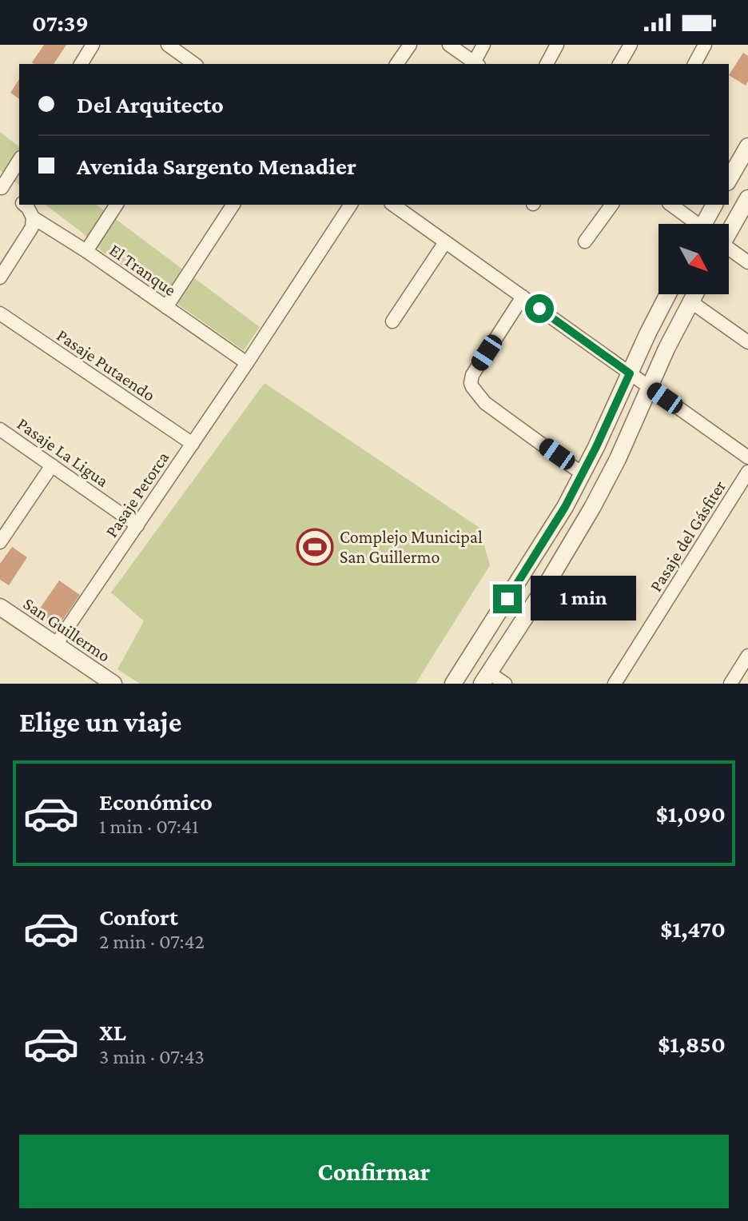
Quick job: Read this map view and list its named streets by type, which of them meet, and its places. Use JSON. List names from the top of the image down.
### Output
{
  "streets": {
    "street": [
      "El Tranque",
      "Pasaje Putaendo",
      "Pasaje La Ligua",
      "Pasaje Petorca",
      "Pasaje del Gásfiter",
      "San Guillermo"
    ]
  },
  "crossings": [
    ["El Tranque", "Pasaje Petorca"],
    ["Pasaje Putaendo", "Pasaje Petorca"],
    ["Pasaje La Ligua", "Pasaje Petorca"],
    ["Pasaje Petorca", "San Guillermo"]
  ],
  "places": {
    "sports": ["Complejo Municipal San Guillermo"]
  },
  "north": "bottom right",
  "page": {
    "status": "07:39",
    "banner": ["Del Arquitecto", "Avenida Sargento Menadier"],
    "bubble": "1 min",
    "heading": "Elige un viaje",
    "list": [
      {
        "name": "Económico",
        "note": "1 min · 07:41",
        "value": "$1,090"
      },
      {
        "name": "Confort",
        "note": "2 min · 07:42",
        "value": "$1,470"
      },
      {
        "name": "XL",
        "note": "3 min · 07:43",
        "value": "$1,850"
      }
    ],
    "buttons": "Confirmar"
  }
}
